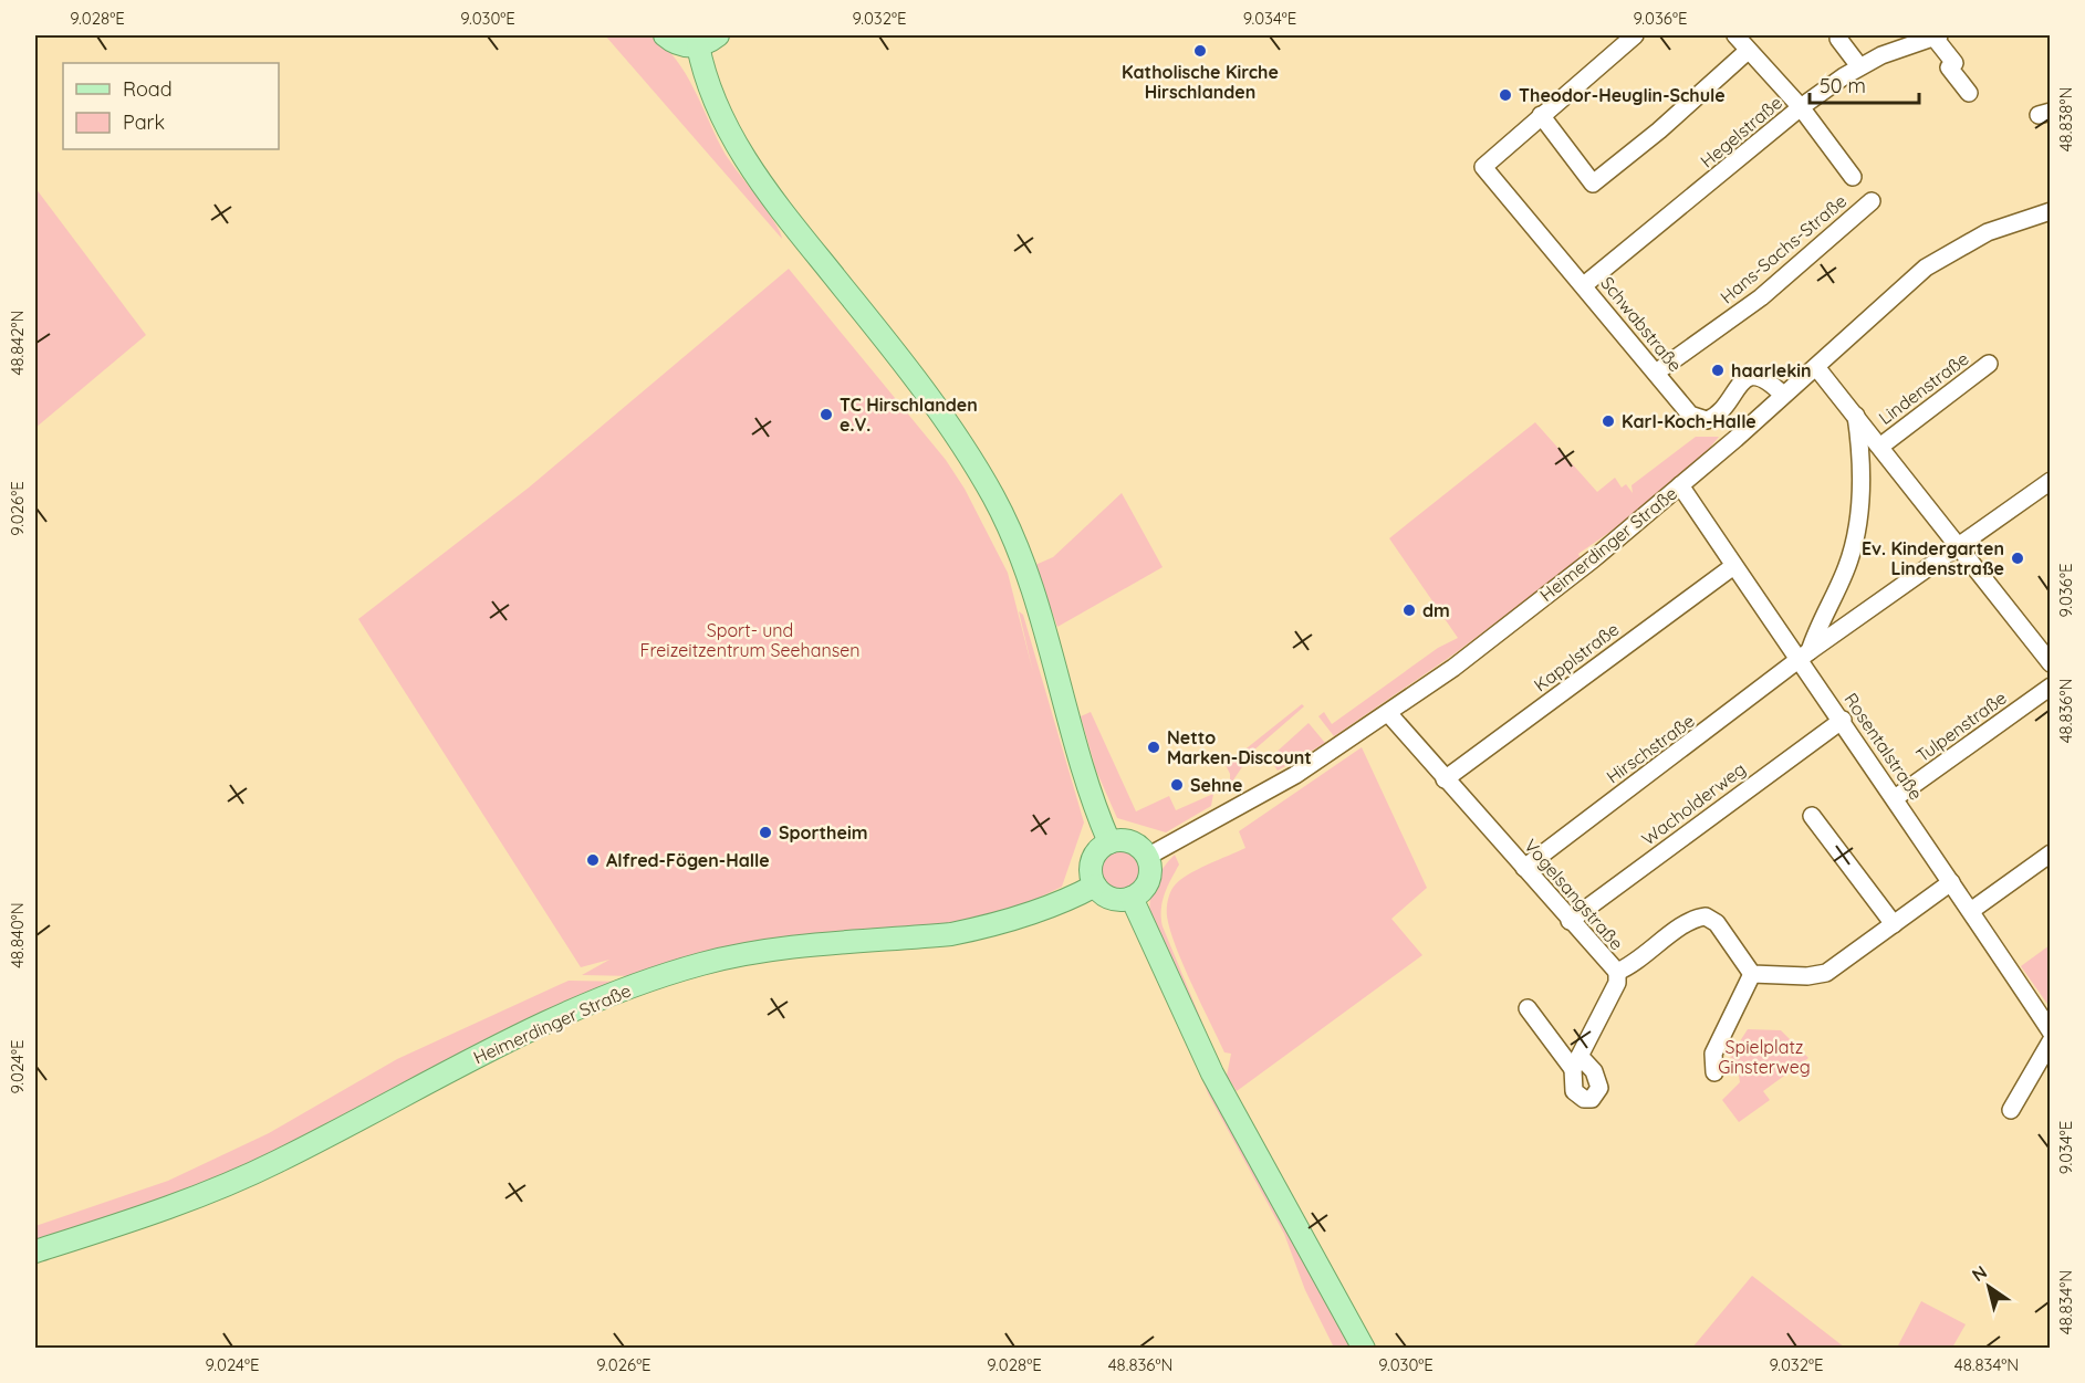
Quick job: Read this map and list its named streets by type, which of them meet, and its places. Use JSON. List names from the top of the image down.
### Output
{
  "streets": {
    "main road": ["Heimerdinger Straße"],
    "street": [
      "Hegelstraße",
      "Hans-Sachs-Straße",
      "Schwabstraße",
      "Lindenstraße",
      "Kapplstraße",
      "Tulpenstraße",
      "Rosentalstraße",
      "Hirschstraße",
      "Wacholderweg",
      "Vogelsangstraße"
    ]
  },
  "crossings": [
    ["Hegelstraße", "Schwabstraße"],
    ["Hans-Sachs-Straße", "Schwabstraße"],
    ["Schwabstraße", "Heimerdinger Straße"],
    ["Lindenstraße", "Heimerdinger Straße"],
    ["Lindenstraße", "Hirschstraße"],
    ["Heimerdinger Straße", "Rosentalstraße"],
    ["Heimerdinger Straße", "Vogelsangstraße"],
    ["Kapplstraße", "Rosentalstraße"],
    ["Kapplstraße", "Vogelsangstraße"],
    ["Tulpenstraße", "Rosentalstraße"],
    ["Rosentalstraße", "Hirschstraße"],
    ["Rosentalstraße", "Wacholderweg"],
    ["Hirschstraße", "Vogelsangstraße"],
    ["Wacholderweg", "Vogelsangstraße"]
  ],
  "parks": ["Sport- und Freizeitzentrum Seehansen", "Spielplatz Ginsterweg"],
  "places": [
    "Katholische Kirche Hirschlanden",
    "Theodor-Heuglin-Schule",
    "haarlekin",
    "TC Hirschlanden e.V.",
    "Karl-Koch-Halle",
    "Ev. Kindergarten Lindenstraße",
    "dm",
    "Netto Marken-Discount",
    "Sehne",
    "Sportheim",
    "Alfred-Fögen-Halle"
  ],
  "legend": ["Road", "Park"],
  "scale_bar": "50 m",
  "north": "top left",
  "coordinates": [
    "9.028°E",
    "9.030°E",
    "9.032°E",
    "9.034°E",
    "9.036°E",
    "48.838°N",
    "48.842°N",
    "9.026°E",
    "48.836°N",
    "48.840°N",
    "9.024°E",
    "48.834°N"
  ]
}
